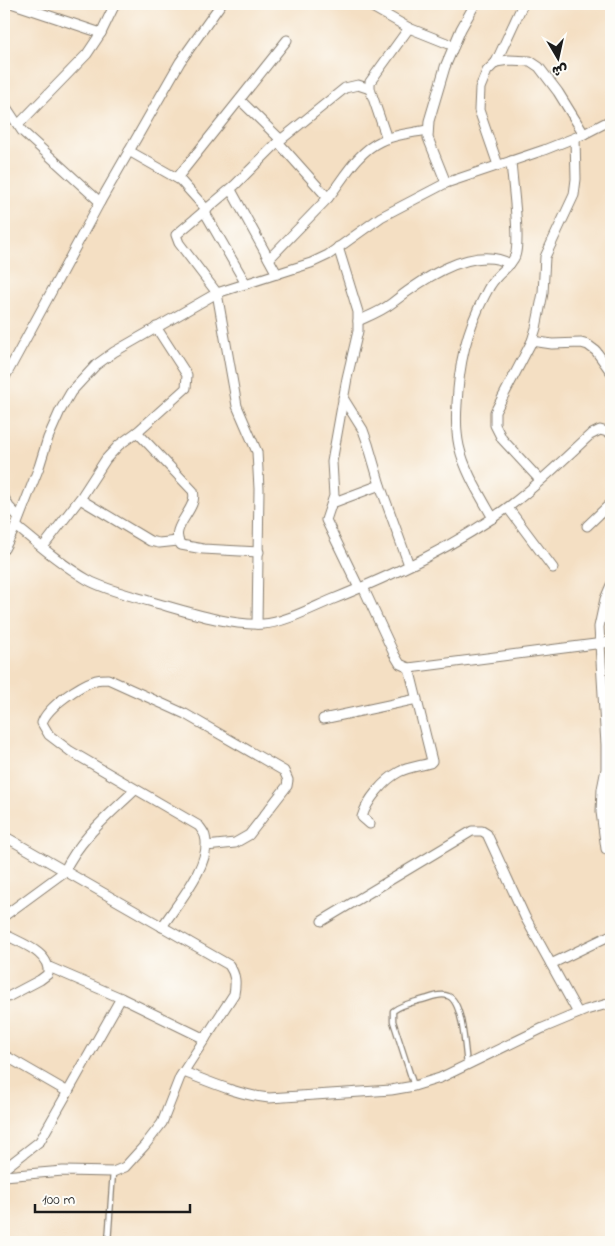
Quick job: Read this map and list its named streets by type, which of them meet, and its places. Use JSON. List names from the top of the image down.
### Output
{
  "scale_bar": "100 m",
  "north": "bottom"
}
